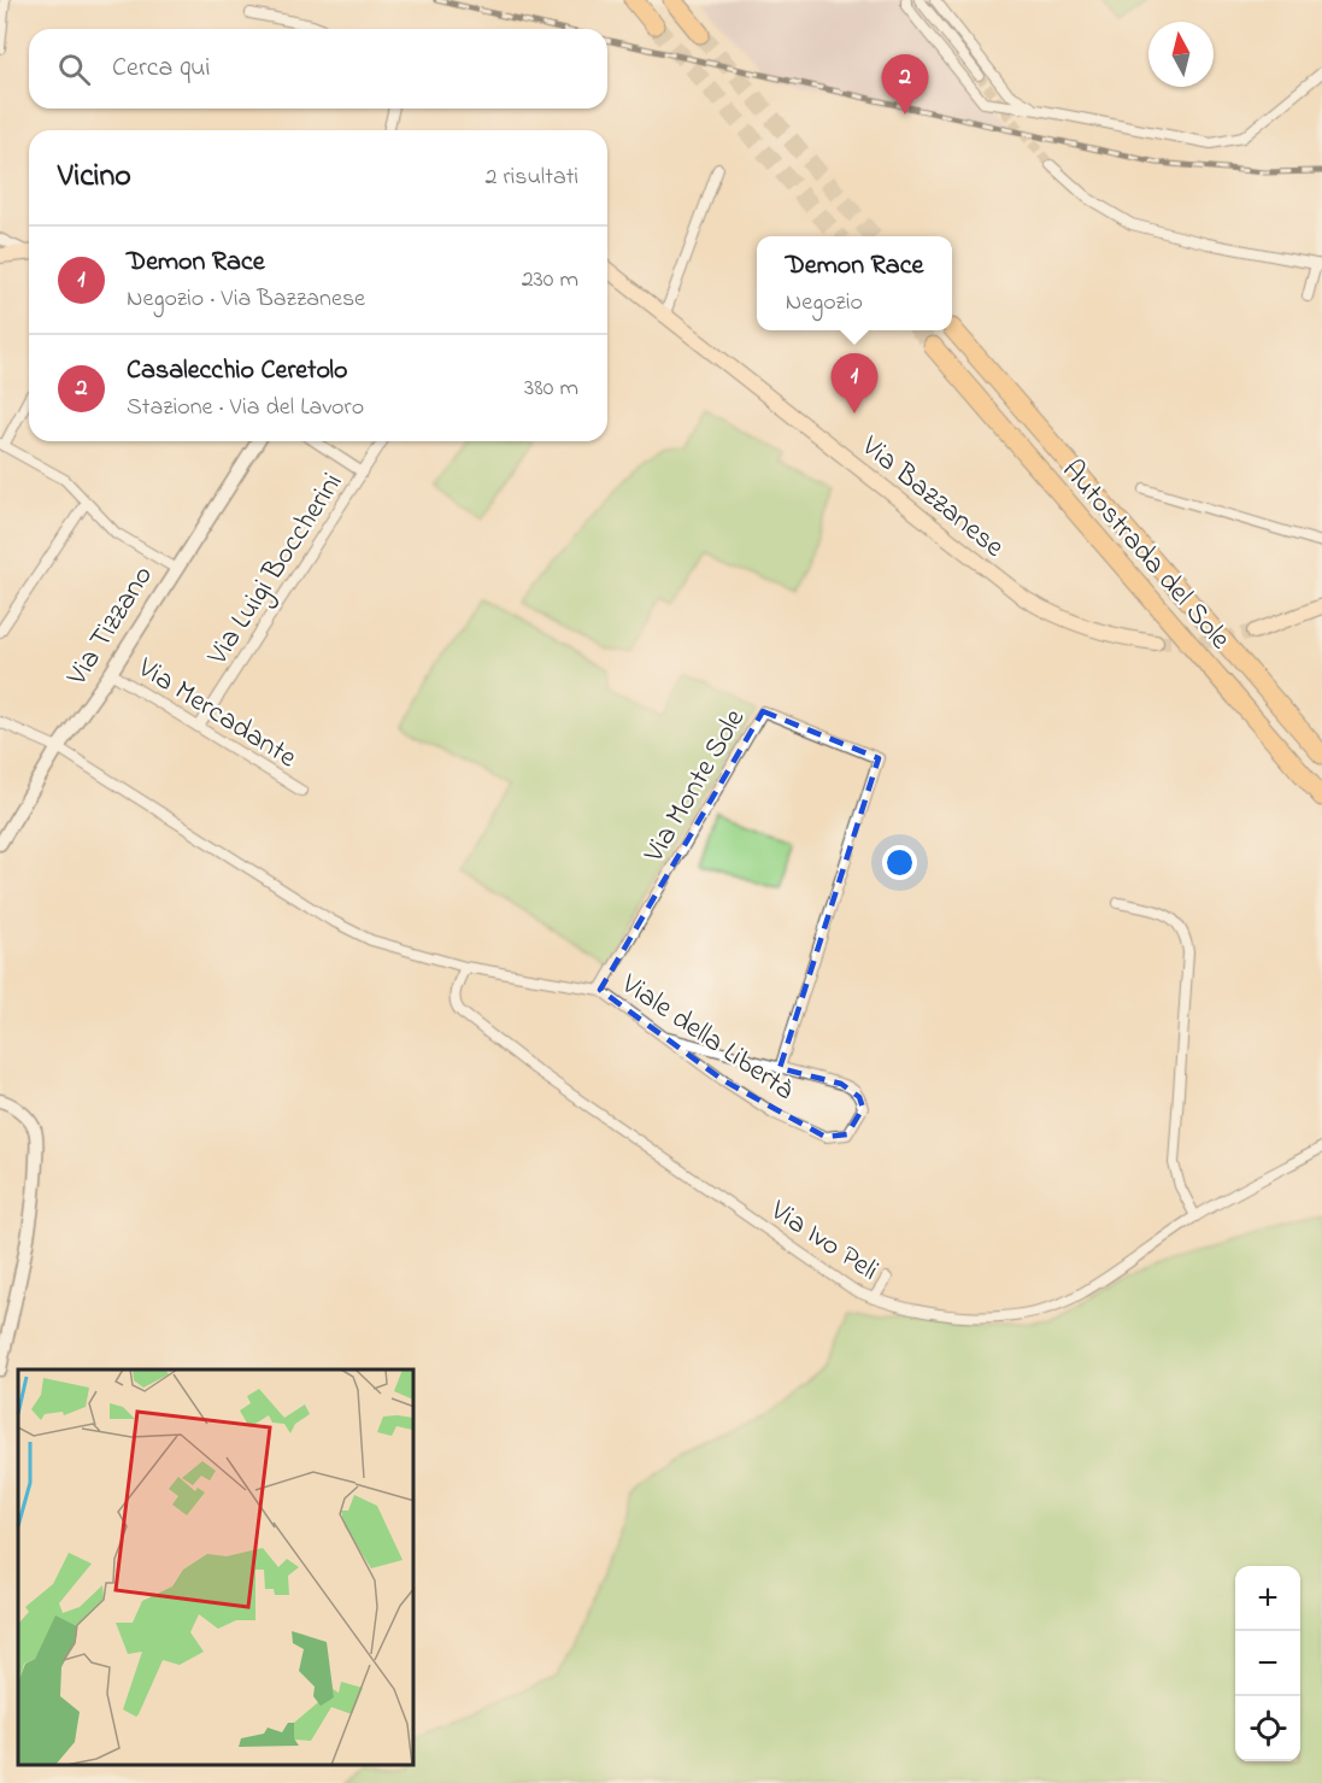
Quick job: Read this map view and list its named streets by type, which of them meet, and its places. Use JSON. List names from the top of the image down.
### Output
{
  "streets": {
    "highway": ["Autostrada del Sole"],
    "main road": ["Via Bazzanese"],
    "street": [
      "Via Luigi Boccherini",
      "Via Tizzano",
      "Via Mercadante",
      "Via Monte Sole",
      "Viale della Libertà",
      "Via Ivo Peli"
    ]
  },
  "crossings": [
    ["Via Luigi Boccherini", "Via Mercadante"],
    ["Via Tizzano", "Via Mercadante"],
    ["Via Tizzano", "Viale della Libertà"],
    ["Via Monte Sole", "Viale della Libertà"],
    ["Viale della Libertà", "Via Ivo Peli"]
  ],
  "north": "top",
  "page": {
    "search": "Cerca qui",
    "pins": ["2", "1"],
    "heading": ["Vicino", "2 risultati"],
    "list": [
      {
        "mark": "1",
        "name": "Demon Race",
        "note": "Negozio · Via Bazzanese",
        "value": "230 m"
      },
      {
        "mark": "2",
        "name": "Casalecchio Ceretolo",
        "note": "Stazione · Via del Lavoro",
        "value": "380 m"
      }
    ],
    "popup": ["Demon Race", "Negozio"],
    "map_buttons": ["+", "−"]
  }
}
